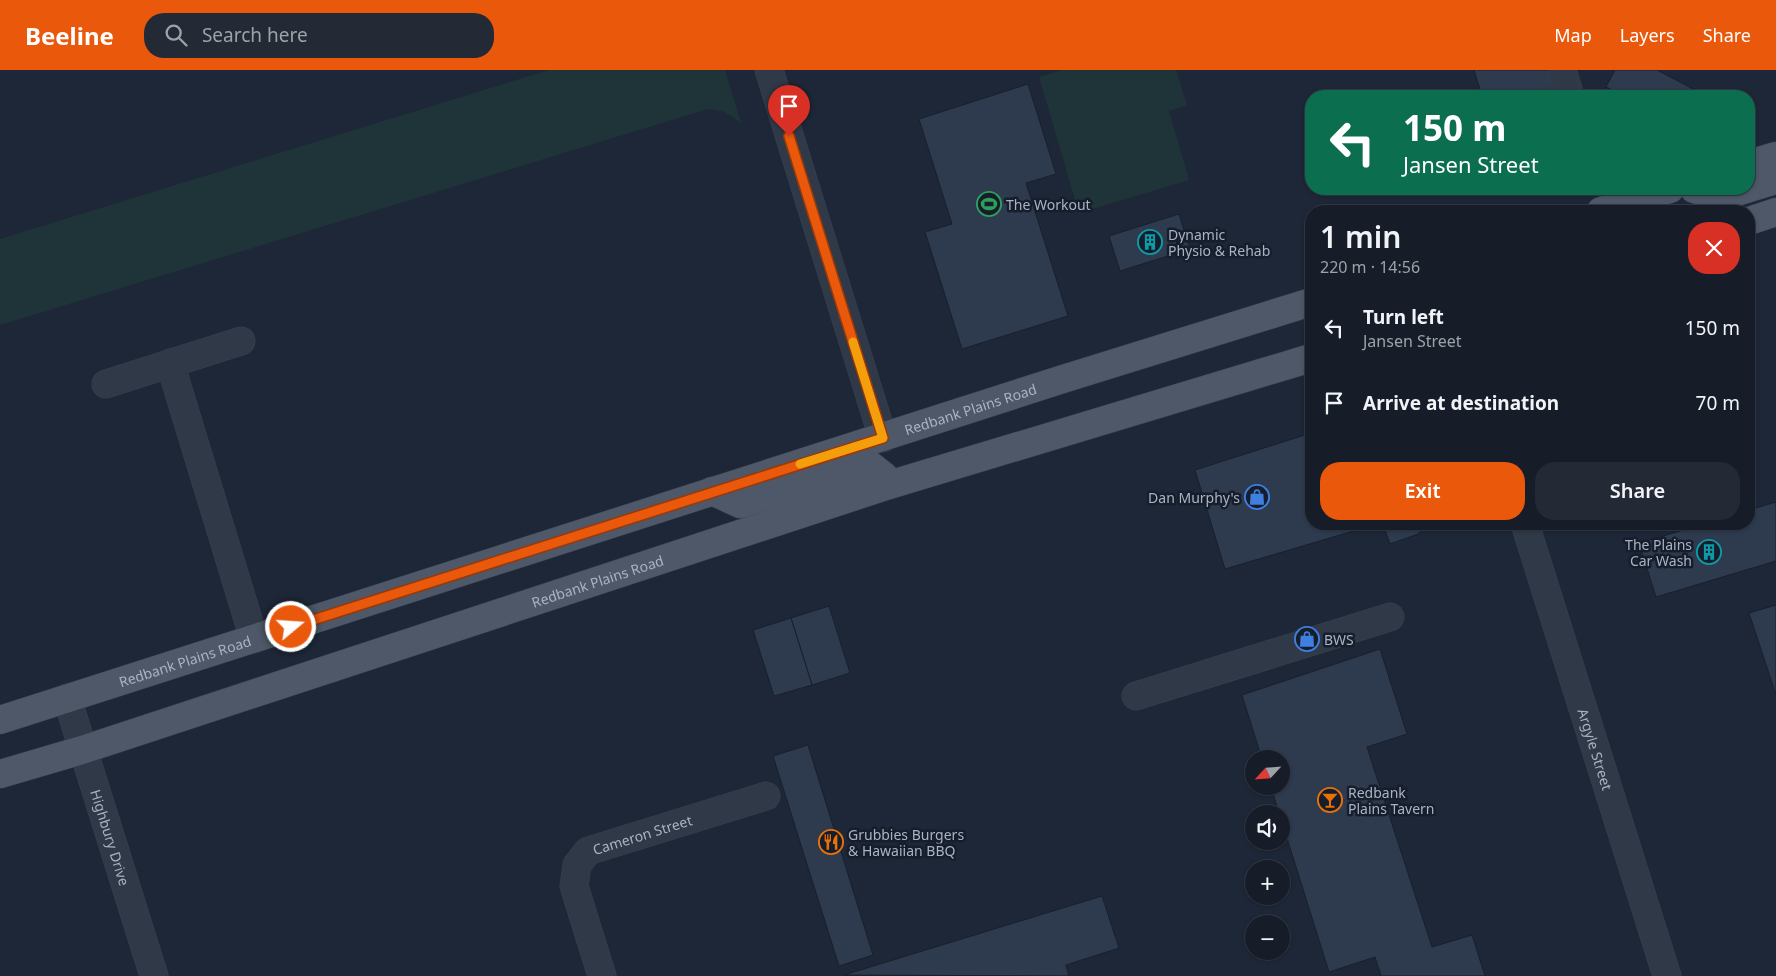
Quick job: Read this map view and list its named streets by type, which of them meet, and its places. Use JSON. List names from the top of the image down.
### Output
{
  "streets": {
    "main road": ["Redbank Plains Road"],
    "street": ["Argyle Street", "Cameron Street", "Highbury Drive"]
  },
  "crossings": [
    ["Redbank Plains Road", "Highbury Drive"]
  ],
  "places": {
    "sports": ["The Workout"],
    "building": ["Dynamic Physio & Rehab", "The Plains Car Wash"],
    "shop": ["Dan Murphy's", "BWS"],
    "bar": ["Redbank Plains Tavern"],
    "restaurant": ["Grubbies Burgers & Hawaiian BBQ"]
  },
  "north": "bottom left",
  "page": {
    "header": "Beeline",
    "search": "Search here",
    "nav": ["Map", "Layers", "Share"],
    "turn": ["150 m", "Jansen Street"],
    "heading": ["1 min", "220 m · 14:56"],
    "list": [
      {
        "name": "Turn left",
        "note": "Jansen Street",
        "value": "150 m"
      },
      {
        "name": "Arrive at destination",
        "value": "70 m"
      }
    ],
    "buttons": ["Exit", "Share"],
    "map_buttons": ["+", "−"]
  }
}
